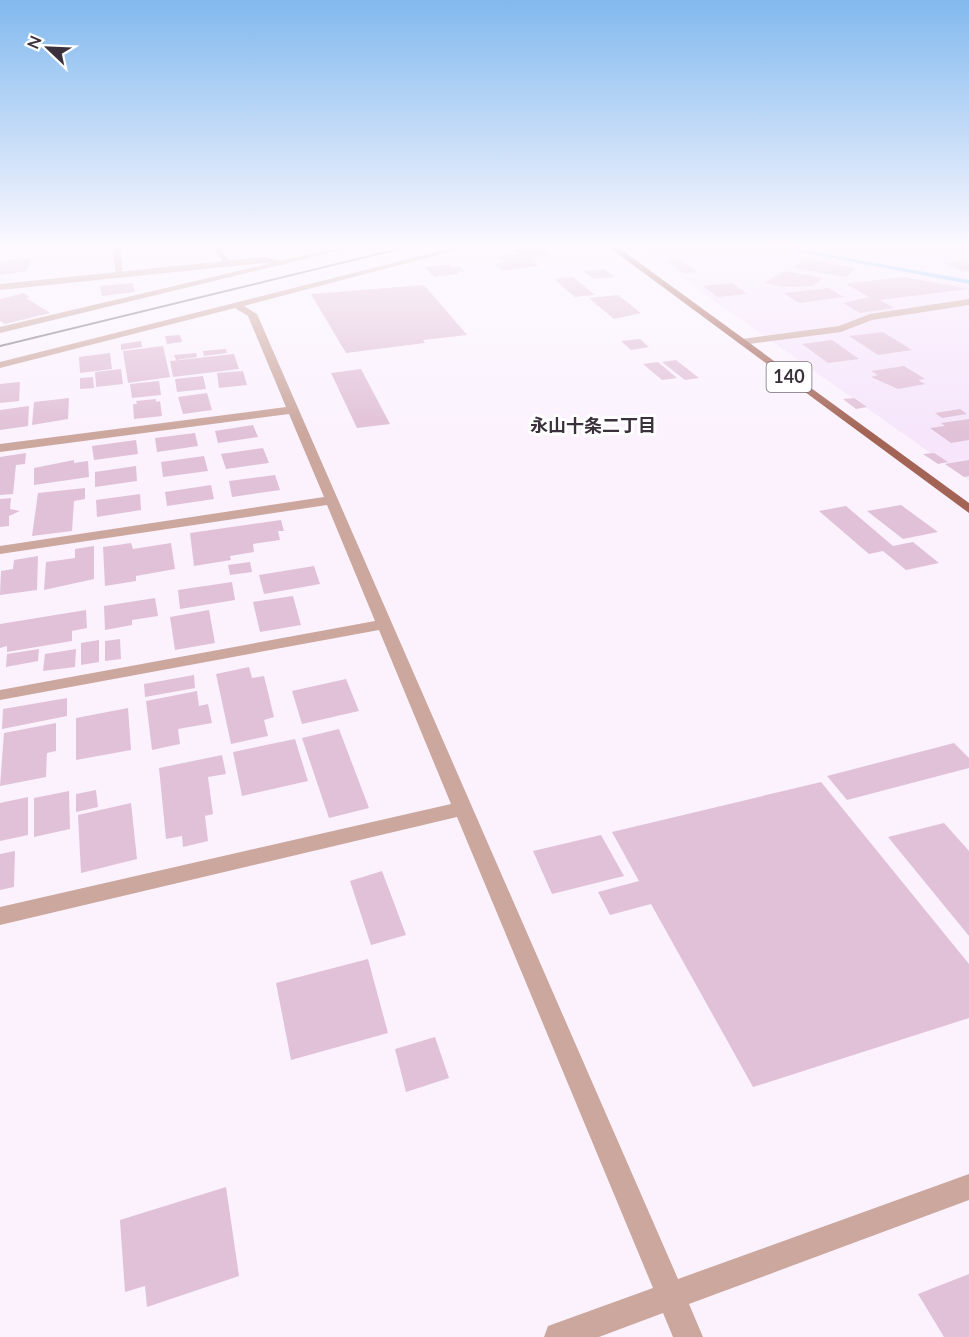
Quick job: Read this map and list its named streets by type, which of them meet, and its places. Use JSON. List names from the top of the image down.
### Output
{
  "streets": {
    "main road": ["140"]
  },
  "districts": ["永山十条二丁目"],
  "north": "top left"
}
